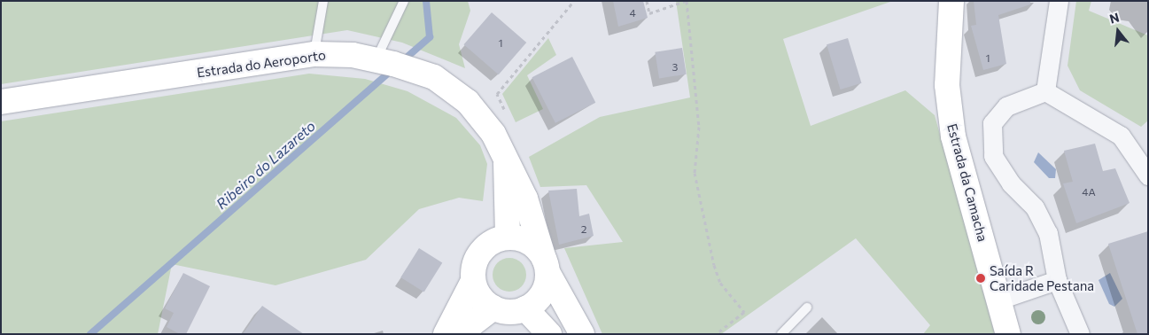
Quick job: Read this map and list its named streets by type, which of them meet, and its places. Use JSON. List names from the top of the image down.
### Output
{
  "streets": {
    "main road": ["Estrada do Aeroporto", "Estrada da Camacha"]
  },
  "water": ["Ribeiro do Lazareto"],
  "places": ["Saída R Caridade Pestana"],
  "house_numbers": [
    "4",
    "1",
    "1",
    "3",
    "4A",
    "2"
  ],
  "north": "top"
}
